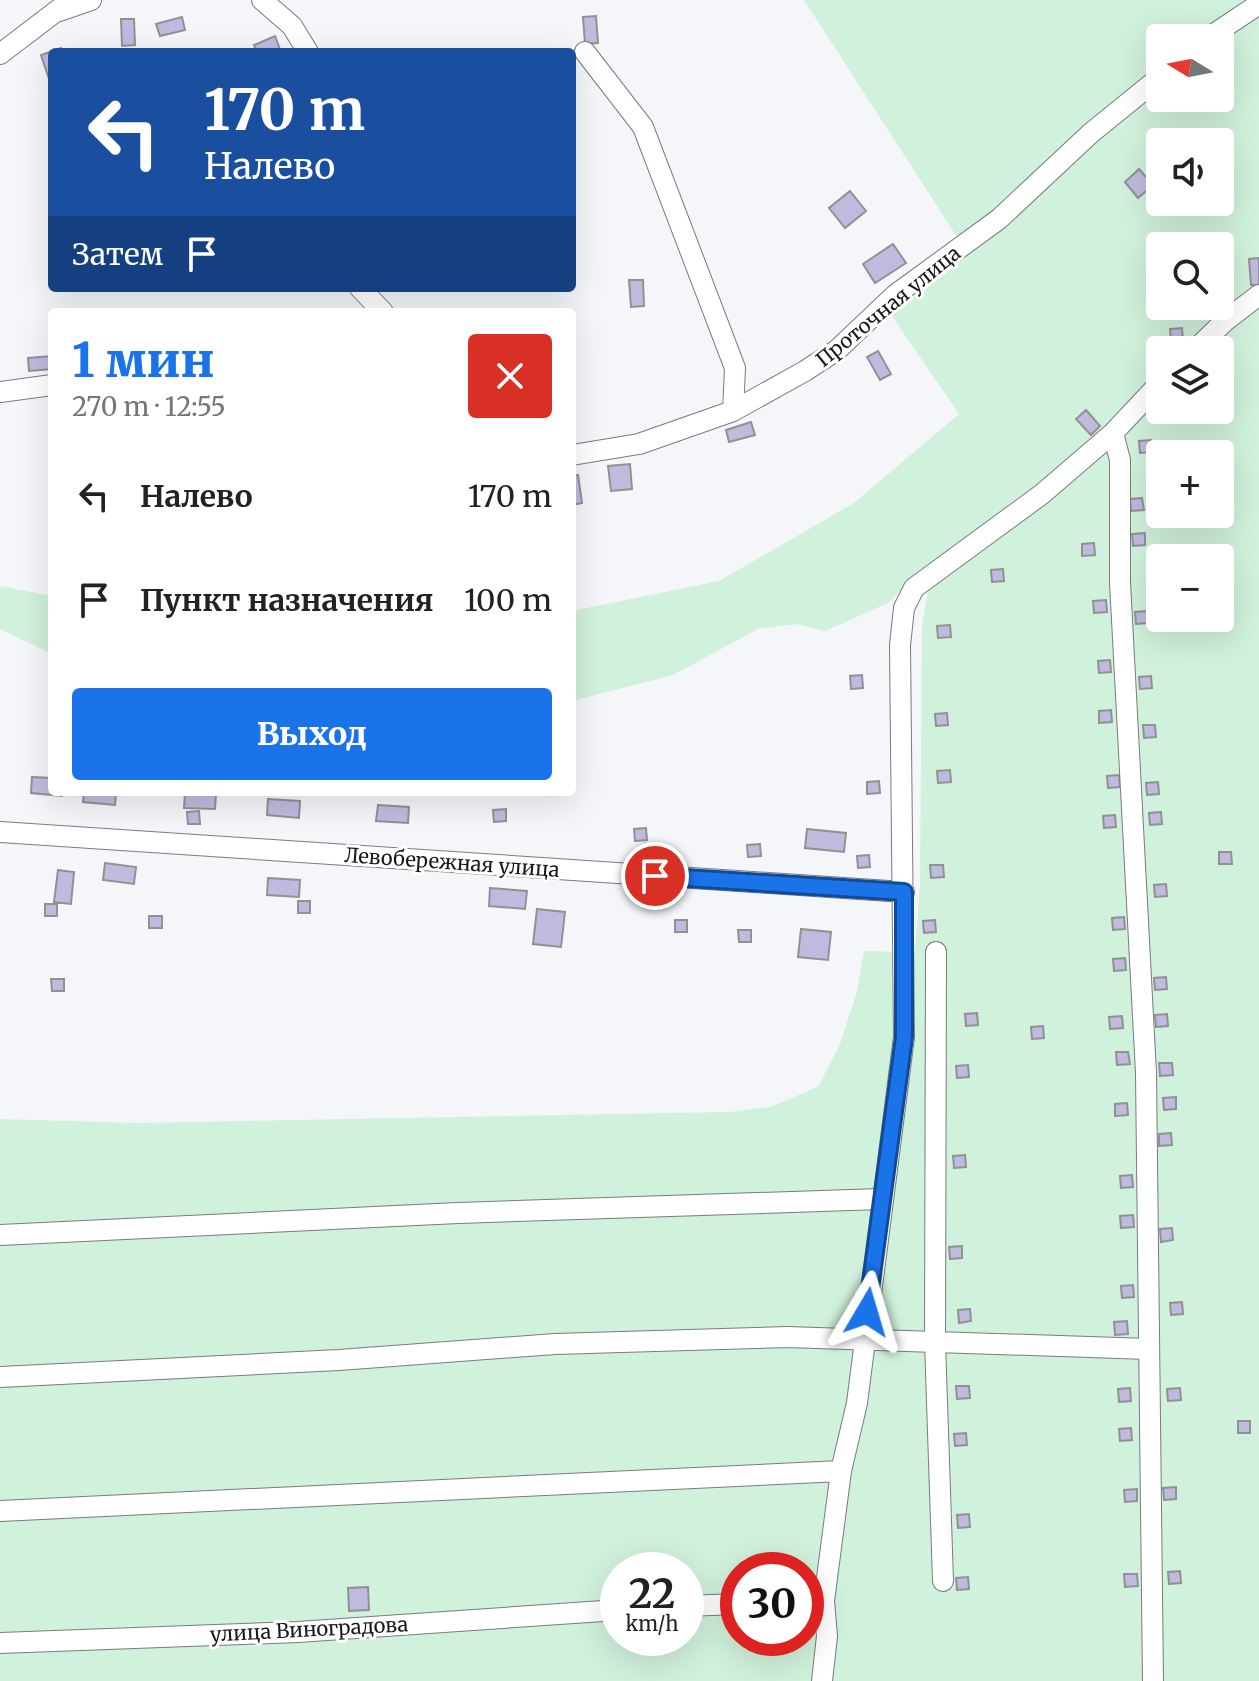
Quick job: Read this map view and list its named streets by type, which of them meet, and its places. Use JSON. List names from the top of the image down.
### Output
{
  "streets": {
    "street": ["Проточная улица", "Левобережная улица", "улица Виноградова"]
  },
  "north": "left",
  "page": {
    "map_buttons": ["+", "−"],
    "turn": ["170 m", "Налево"],
    "then": "Затем",
    "heading": ["1 мин", "270 m · 12:55"],
    "list": [
      {
        "name": "Налево",
        "value": "170 m"
      },
      {
        "name": "Пункт назначения",
        "value": "100 m"
      }
    ],
    "buttons": "Выход",
    "speed": "22 km/h",
    "limit": "30"
  }
}
